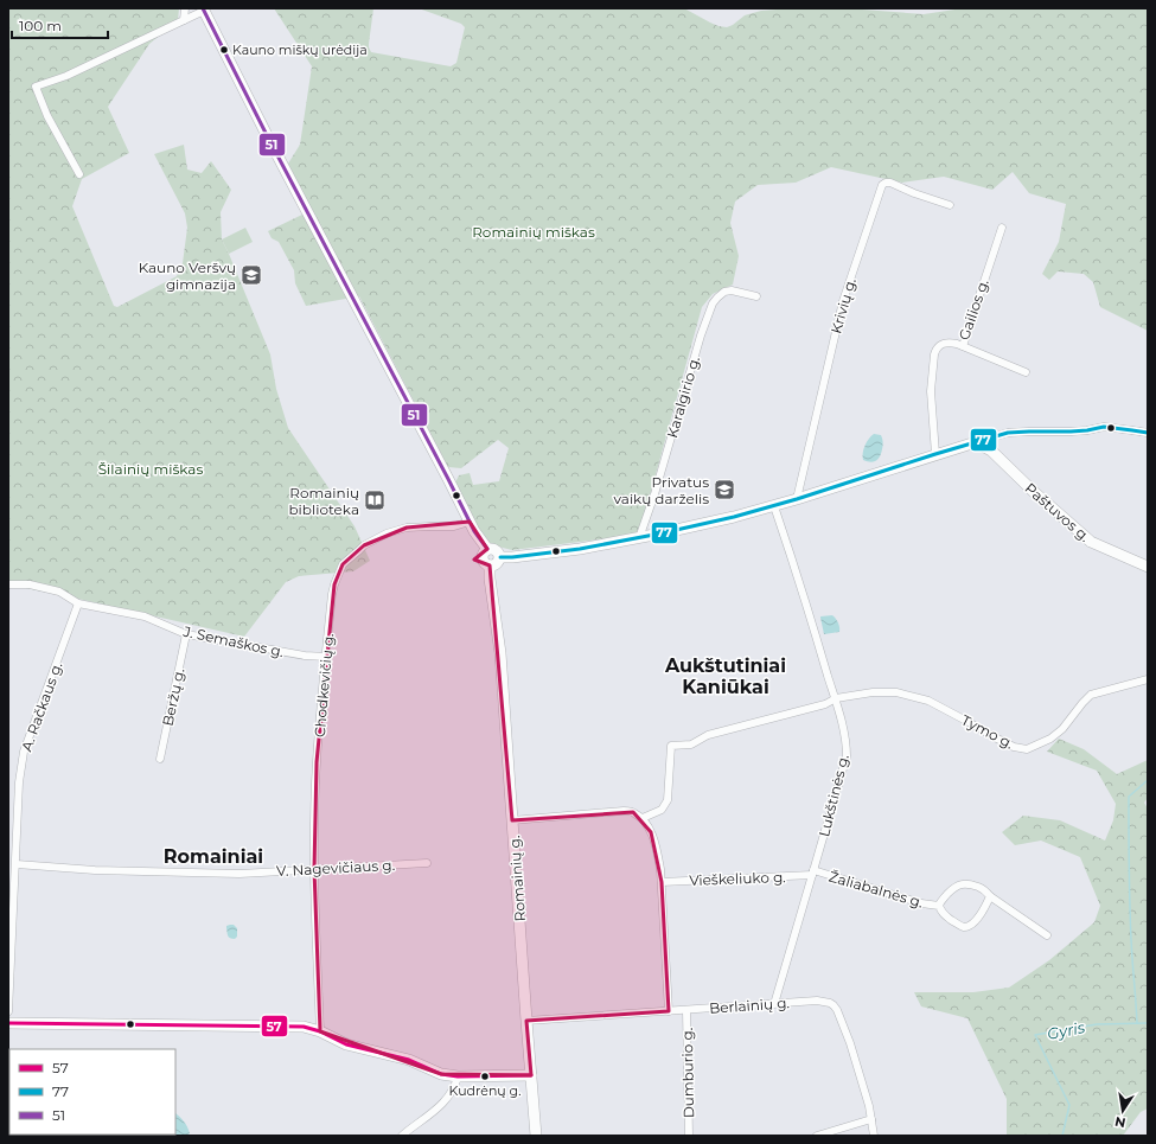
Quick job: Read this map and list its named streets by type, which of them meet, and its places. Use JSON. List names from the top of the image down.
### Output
{
  "streets": {
    "main road": ["Paštuvos g.", "Romainių g."],
    "street": [
      "Krivių g.",
      "Gailios g.",
      "Karalgirio g.",
      "J. Semaškos g.",
      "Chodkevičių g.",
      "Beržų g.",
      "A. Račkaus g.",
      "Tymo g.",
      "Lukštinės g.",
      "V. Nagevičiaus g.",
      "Vieškeliuko g.",
      "Žaliabalnės g.",
      "Berlainių g.",
      "Dumburio g."
    ]
  },
  "crossings": [
    ["J. Semaškos g.", "Chodkevičių g."],
    ["J. Semaškos g.", "Beržų g."],
    ["J. Semaškos g.", "A. Račkaus g."],
    ["Chodkevičių g.", "V. Nagevičiaus g."],
    ["A. Račkaus g.", "V. Nagevičiaus g."],
    ["Tymo g.", "Lukštinės g."],
    ["Lukštinės g.", "Vieškeliuko g."],
    ["Lukštinės g.", "Žaliabalnės g."],
    ["Lukštinės g.", "Berlainių g."],
    ["Romainių g.", "Berlainių g."],
    ["Vieškeliuko g.", "Žaliabalnės g."],
    ["Berlainių g.", "Dumburio g."]
  ],
  "districts": ["Aukštutiniai Kaniūkai", "Romainiai"],
  "water": ["Gyris"],
  "parks": ["Romainių miškas", "Šilainių miškas"],
  "places": {
    "other": ["Kauno miškų urėdija", "Kudrėnų g."],
    "school or university": ["Kauno Veršvų gimnazija", "Privatus vaikų darželis"],
    "library": ["Romainių biblioteka"]
  },
  "lines": ["transit line 51", "transit line 77", "transit line 57"],
  "legend": ["57", "77", "51"],
  "scale_bar": "100 m",
  "north": "bottom"
}
